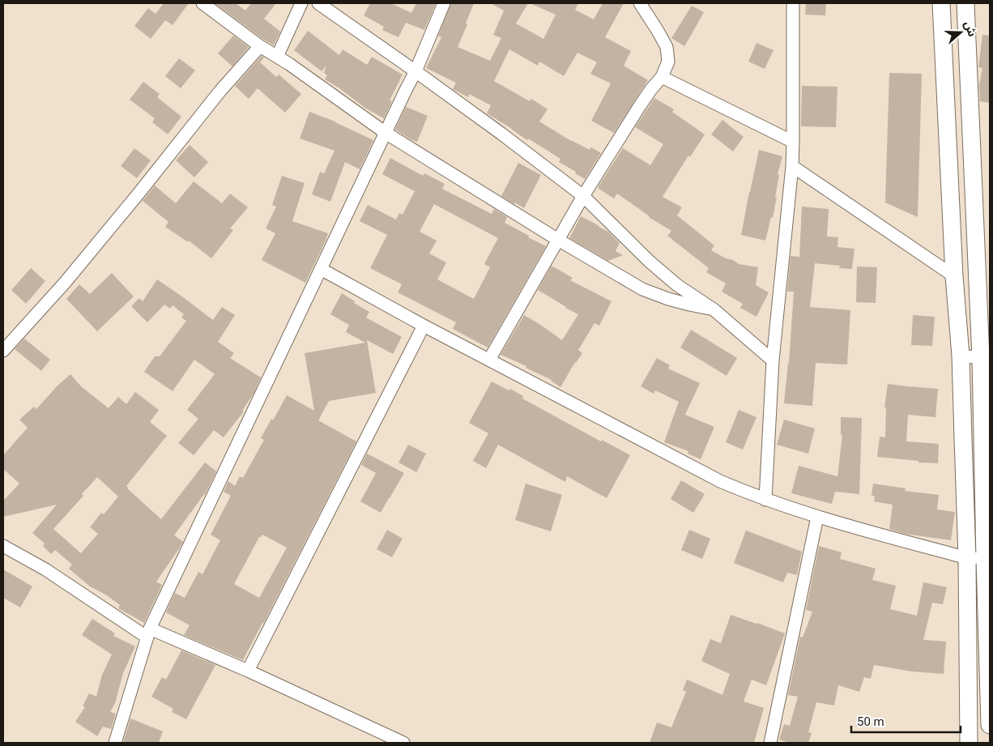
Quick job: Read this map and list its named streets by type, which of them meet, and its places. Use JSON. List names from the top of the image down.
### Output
{
  "scale_bar": "50 m",
  "north": "right"
}
